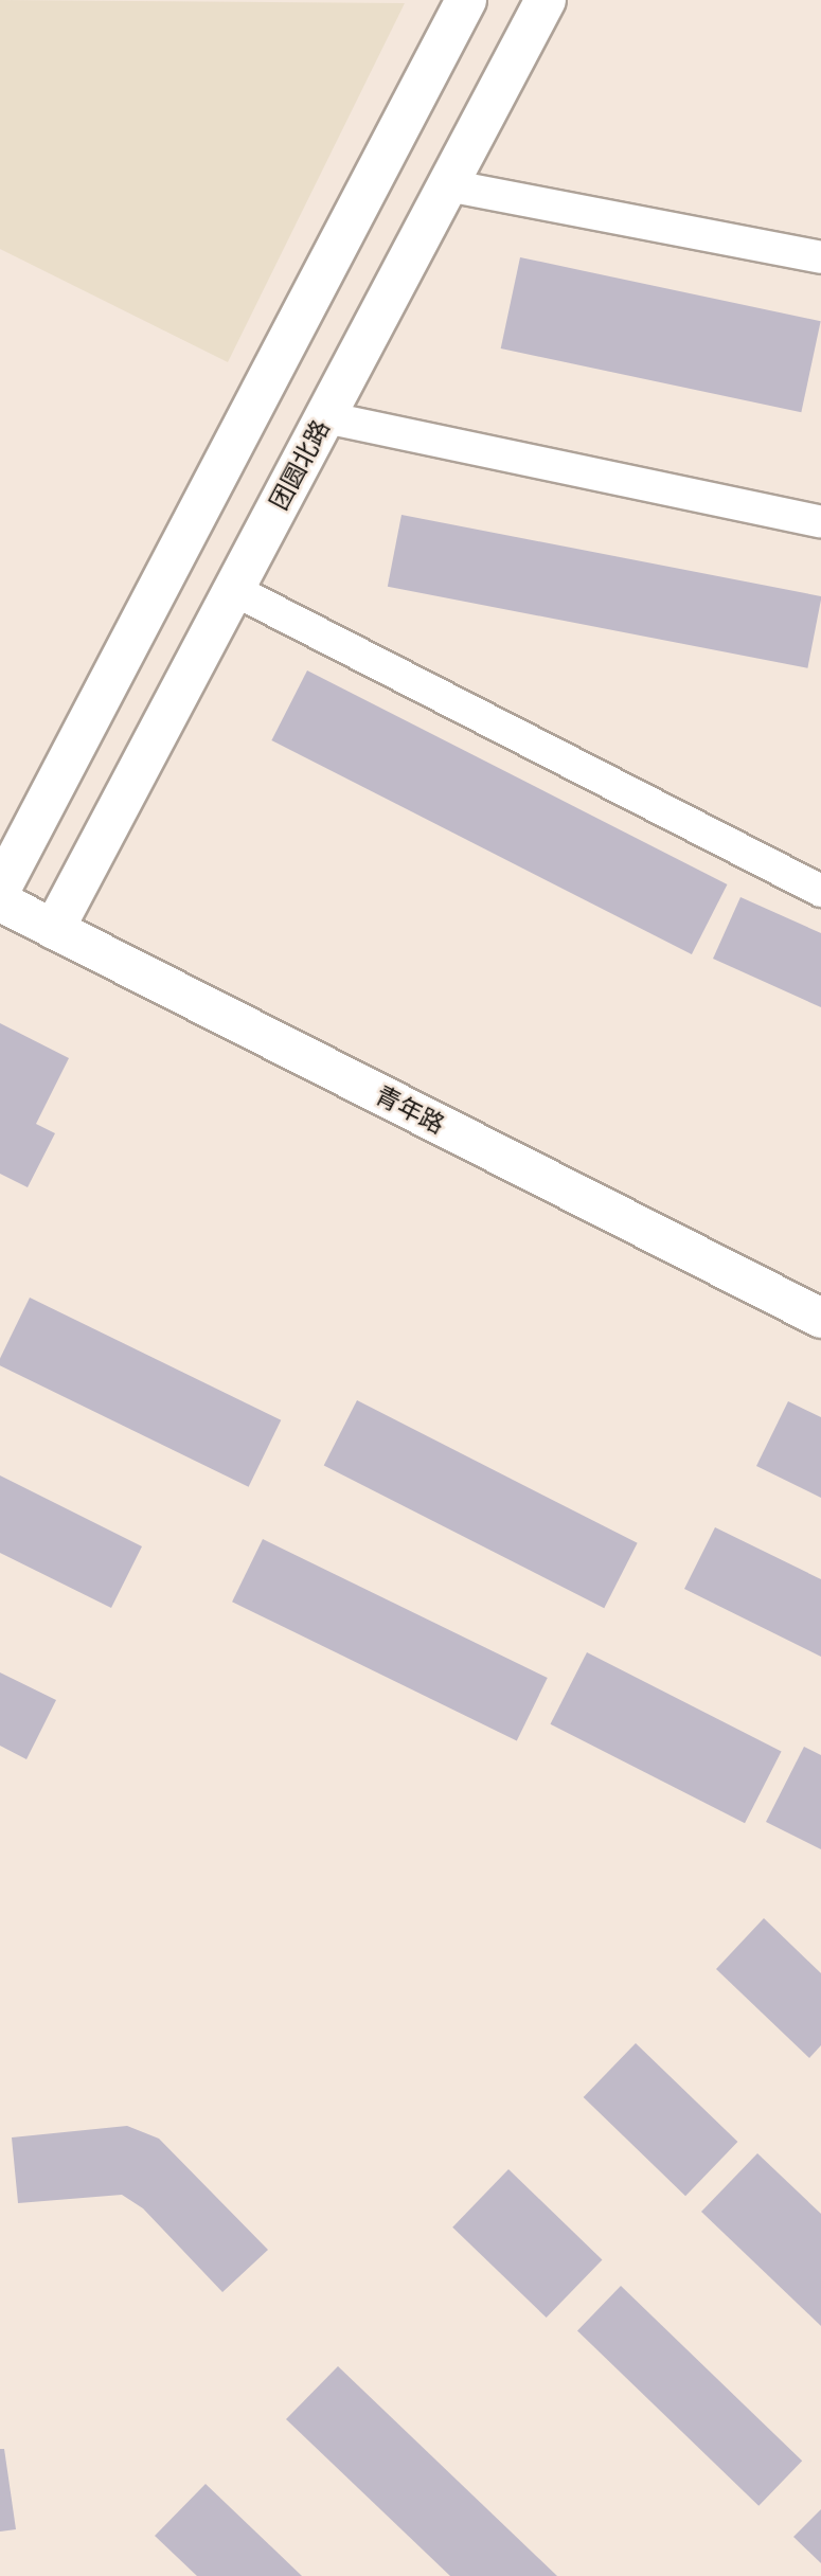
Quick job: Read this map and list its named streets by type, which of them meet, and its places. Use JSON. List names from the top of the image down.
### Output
{
  "streets": {
    "main road": ["团圆北路"],
    "street": ["青年路"]
  },
  "crossings": [
    ["团圆北路", "青年路"]
  ]
}
